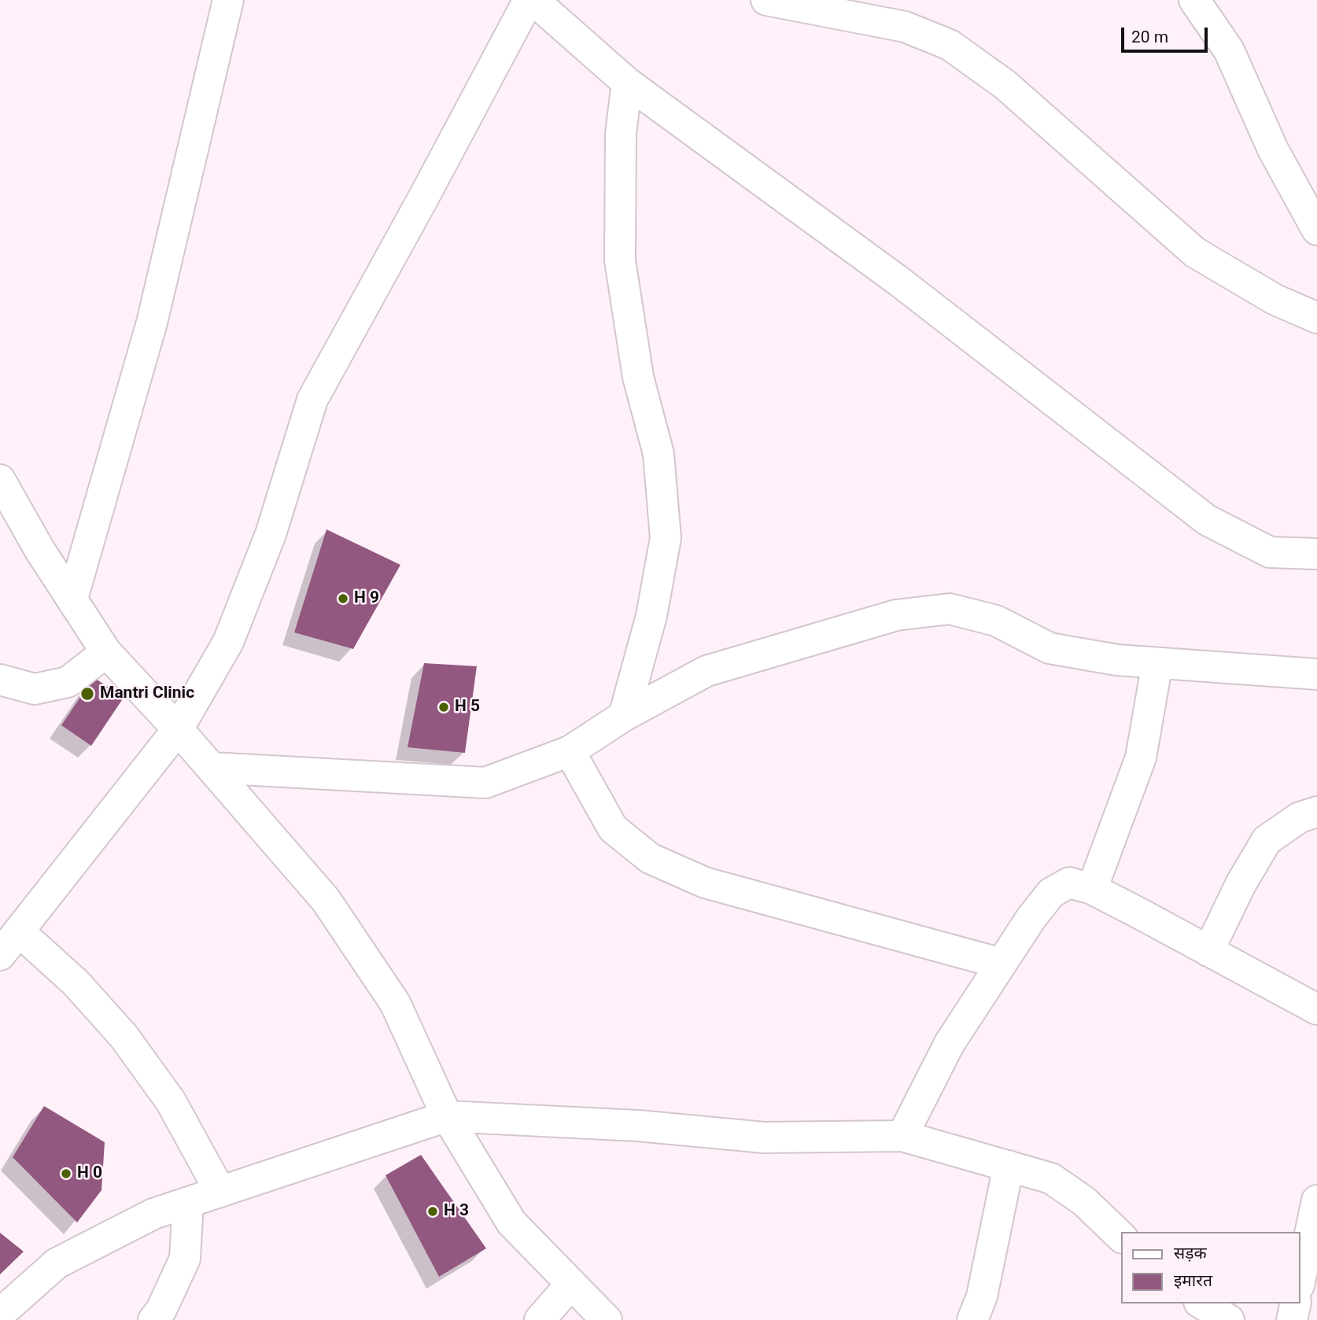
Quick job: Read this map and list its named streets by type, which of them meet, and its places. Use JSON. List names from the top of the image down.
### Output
{
  "places": [
    "H 9",
    "Mantri Clinic",
    "H 5",
    "H 0",
    "H 3"
  ],
  "legend": ["सड़क", "इमारत"],
  "scale_bar": "20 m"
}
